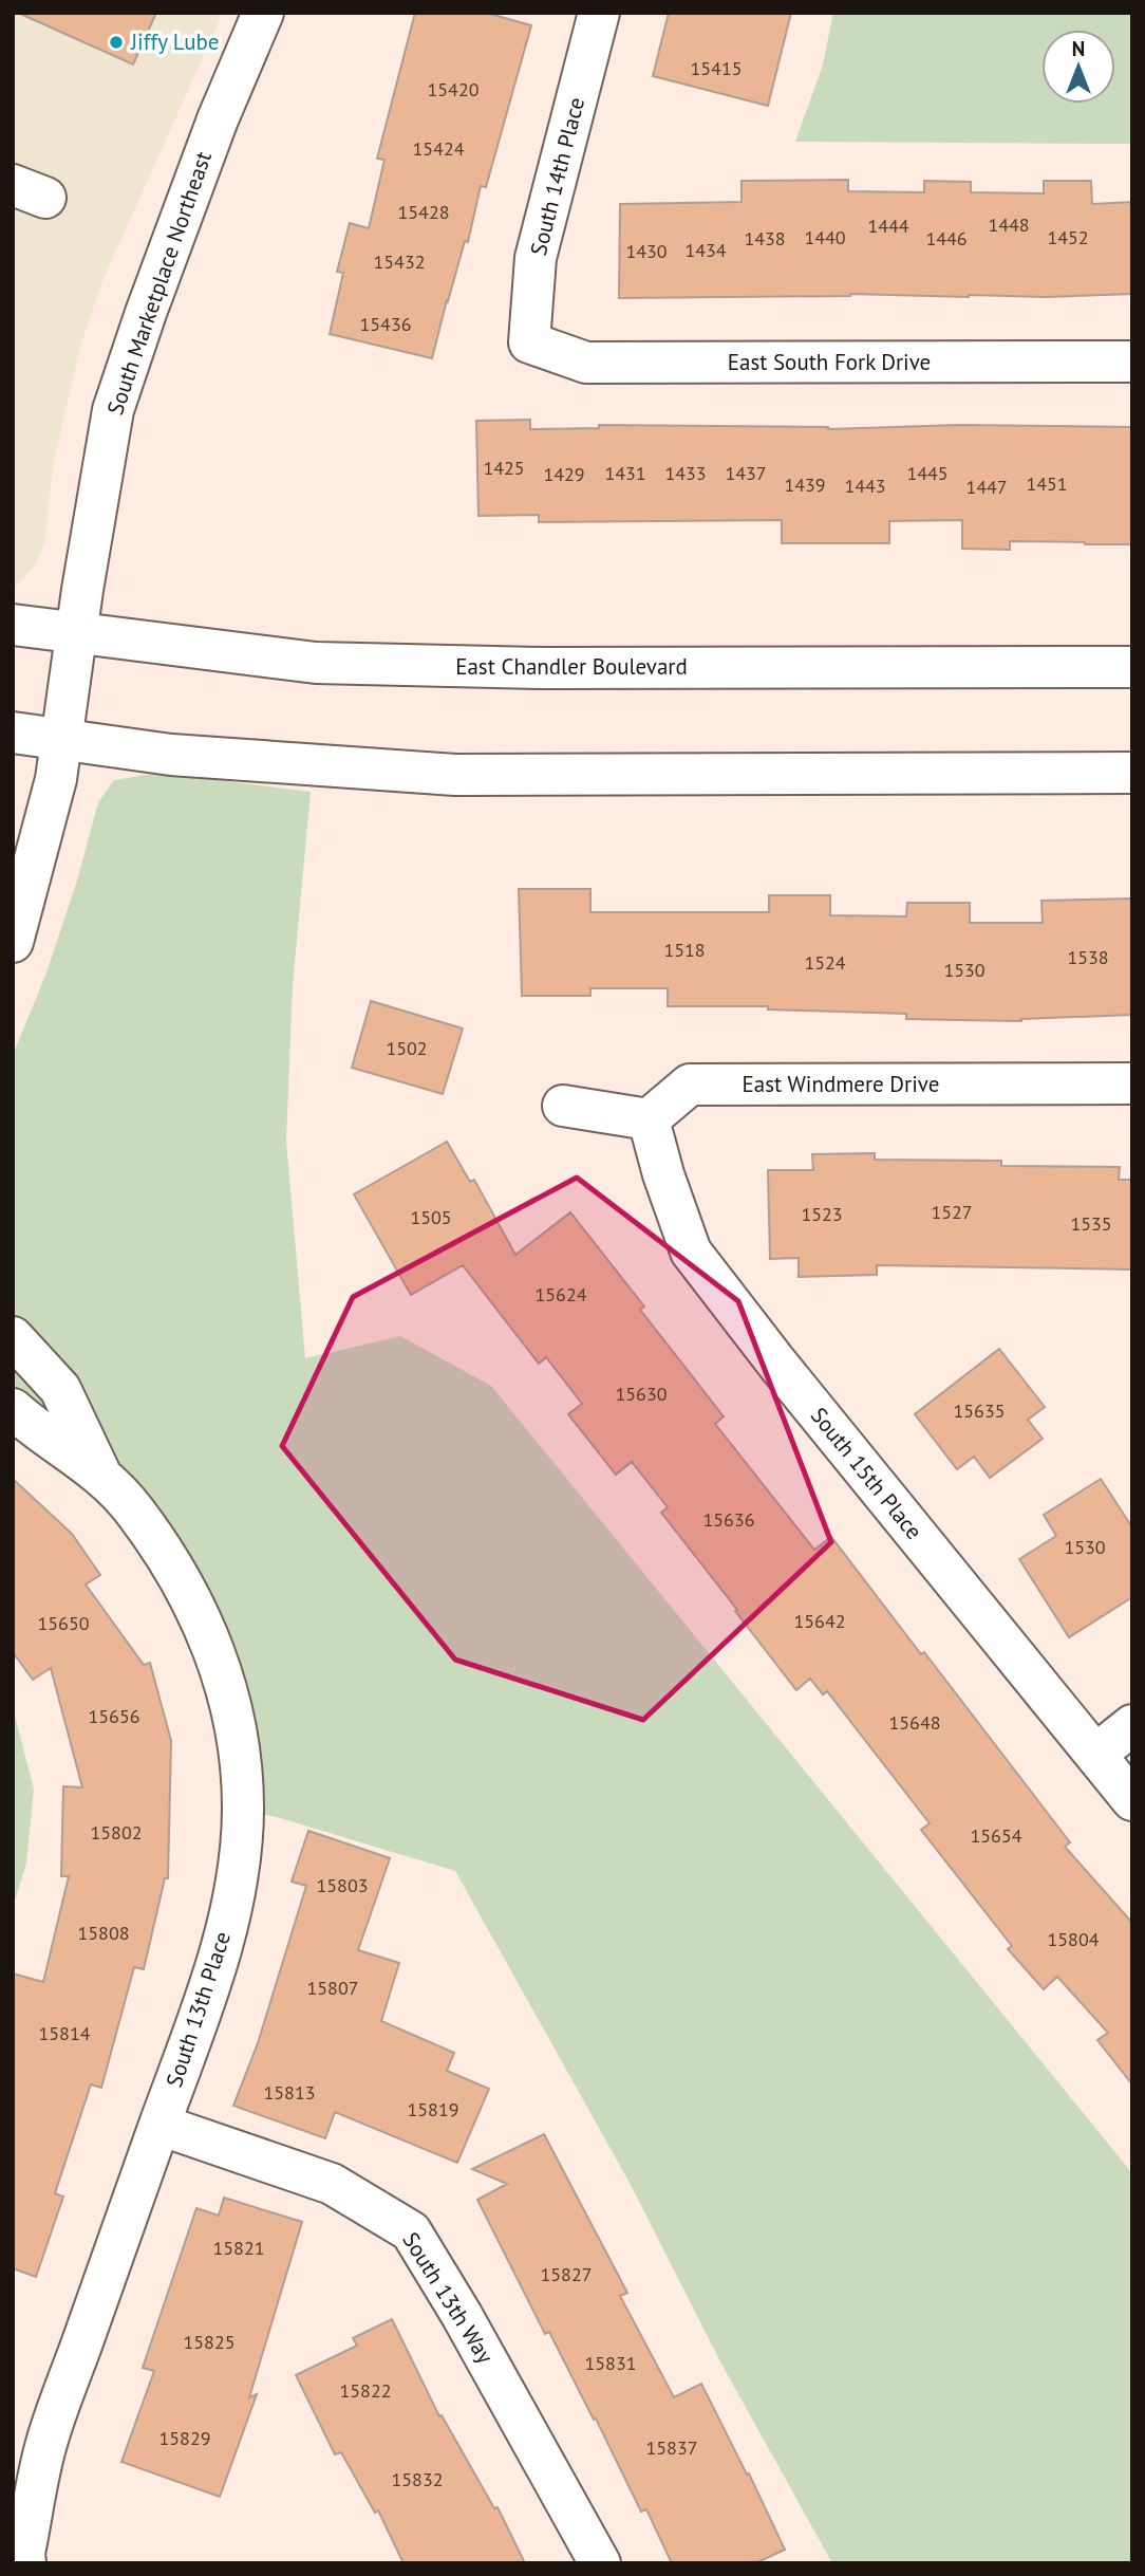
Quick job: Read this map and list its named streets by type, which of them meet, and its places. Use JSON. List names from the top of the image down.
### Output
{
  "streets": {
    "street": [
      "South 14th Place",
      "South Marketplace Northeast",
      "East South Fork Drive",
      "East Chandler Boulevard",
      "East Windmere Drive",
      "South 15th Place",
      "South 13th Place",
      "South 13th Way"
    ]
  },
  "crossings": [
    ["South 14th Place", "East South Fork Drive"],
    ["South Marketplace Northeast", "East Chandler Boulevard"],
    ["East Windmere Drive", "South 15th Place"],
    ["South 13th Place", "South 13th Way"]
  ],
  "places": ["Jiffy Lube"],
  "house_numbers": [
    "15415",
    "15420",
    "15424",
    "15428",
    "1448",
    "1444",
    "1440",
    "1452",
    "1438",
    "1446",
    "1434",
    "1430",
    "15432",
    "15436",
    "1425",
    "1431",
    "1433",
    "1437",
    "1445",
    "1429",
    "1451",
    "1439",
    "1443",
    "1447",
    "1518",
    "1538",
    "1524",
    "1530",
    "1502",
    "1527",
    "1523",
    "1505",
    "1535",
    "15624",
    "15630",
    "15635",
    "15636",
    "1530",
    "15642",
    "15650",
    "15656",
    "15648",
    "15802",
    "15654",
    "15803",
    "15808",
    "15804",
    "15807",
    "15814",
    "15813",
    "15819",
    "15821",
    "15827",
    "15825",
    "15831",
    "15822",
    "15829",
    "15837",
    "15832"
  ],
  "north": "top"
}
